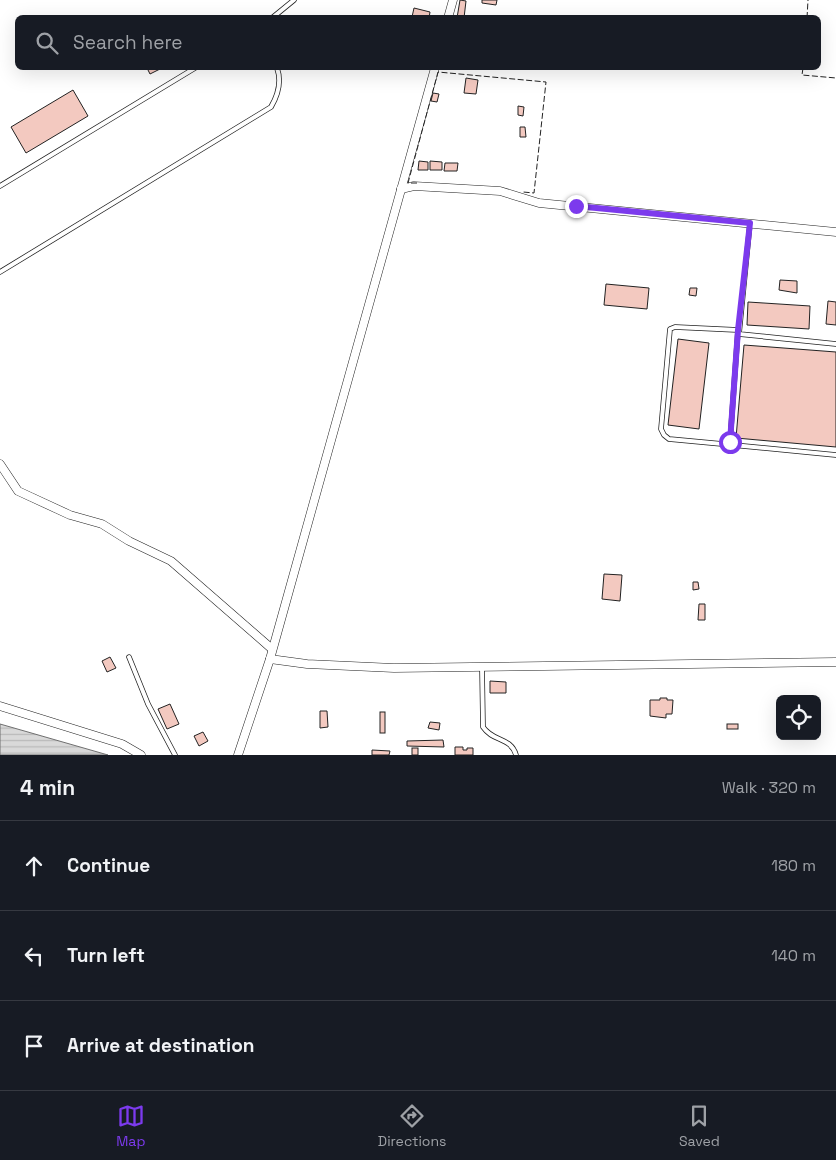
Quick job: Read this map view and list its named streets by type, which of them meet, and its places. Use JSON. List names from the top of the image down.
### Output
{
  "page": {
    "search": "Search here",
    "heading": ["4 min", "Walk · 320 m"],
    "list": [
      ["Continue", "180 m"],
      ["Turn left", "140 m"],
      "Arrive at destination"
    ],
    "nav": ["Map", "Directions", "Saved"]
  }
}
